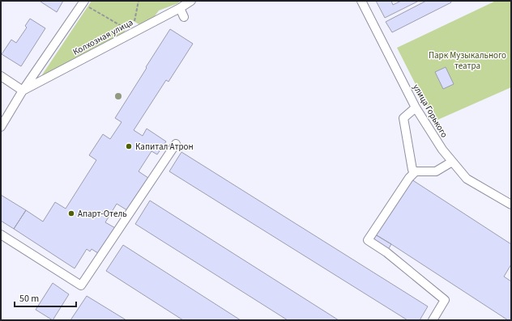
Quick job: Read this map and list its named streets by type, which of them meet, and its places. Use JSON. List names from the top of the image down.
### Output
{
  "streets": {
    "street": ["Колхозная улица", "улица Горького"]
  },
  "parks": ["Парк Музыкального театра"],
  "places": ["Капитал Атрон", "Апарт-Отель"],
  "scale_bar": "50 m"
}
